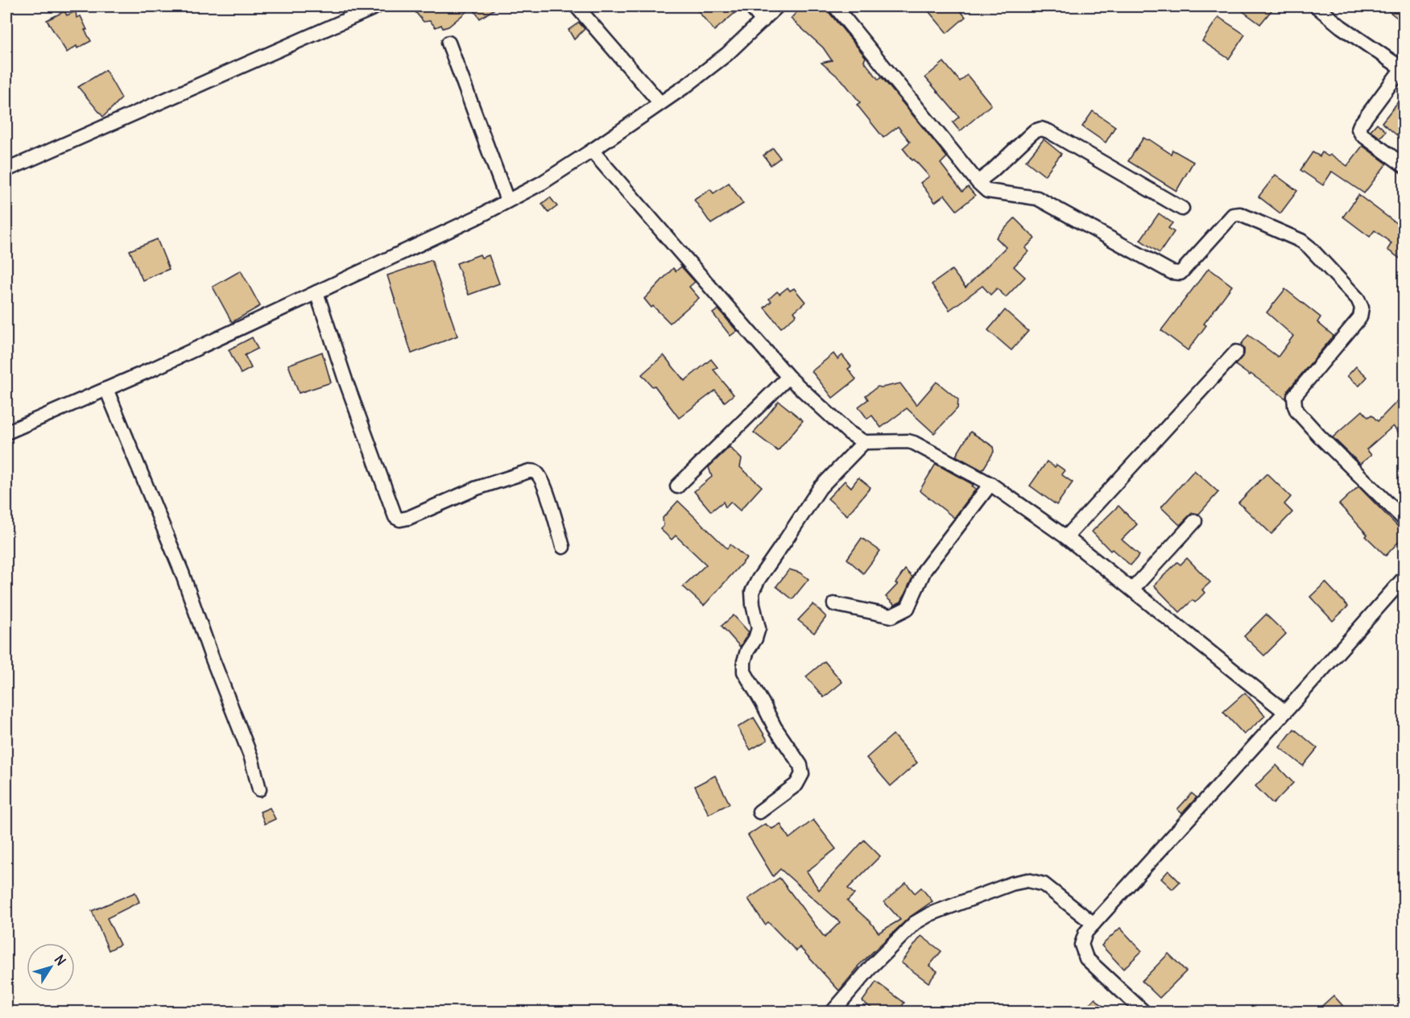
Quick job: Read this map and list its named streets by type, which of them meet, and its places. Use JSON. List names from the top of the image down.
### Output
{
  "north": "top right"
}
